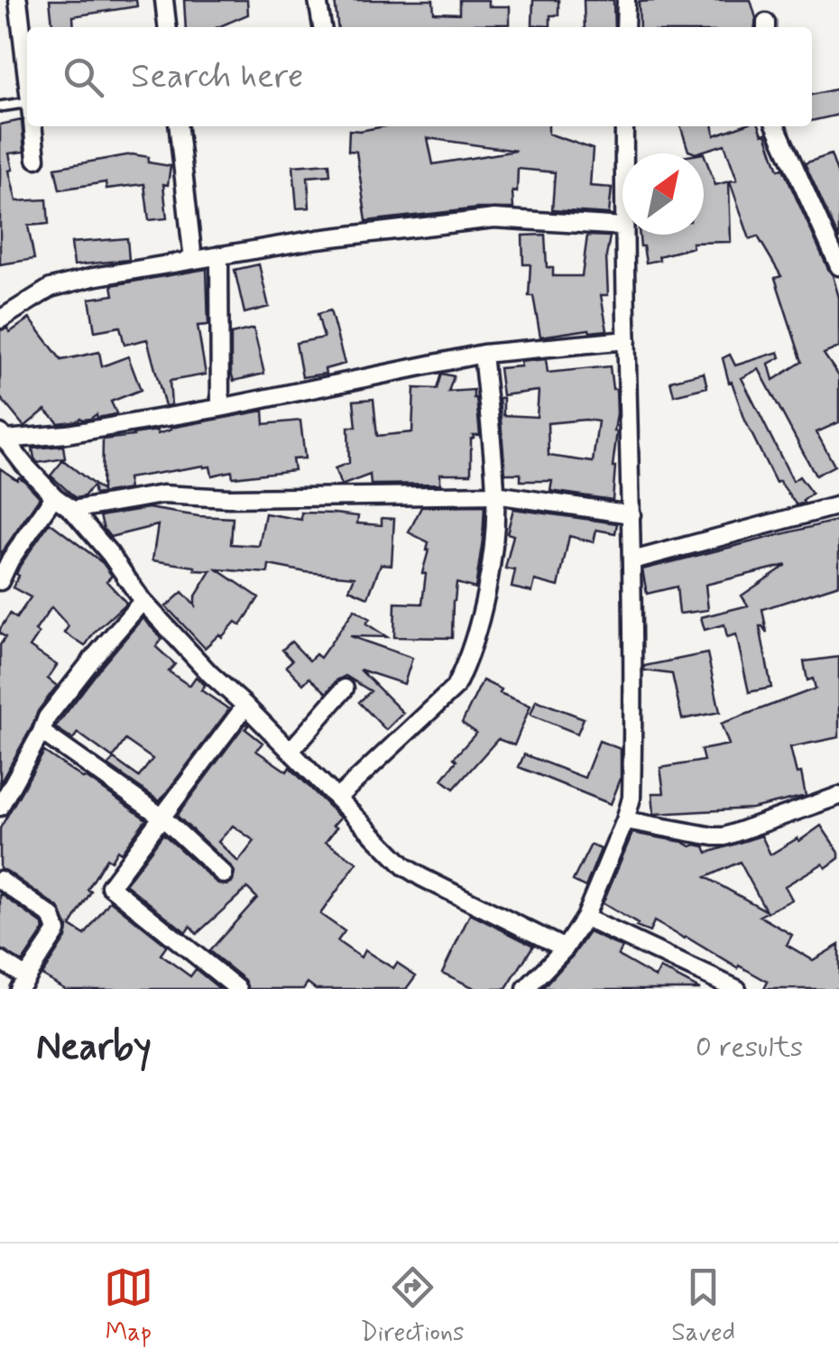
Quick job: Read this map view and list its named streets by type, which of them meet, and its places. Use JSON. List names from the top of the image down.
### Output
{
  "north": "top right",
  "page": {
    "search": "Search here",
    "heading": ["Nearby", "0 results"],
    "nav": ["Map", "Directions", "Saved"]
  }
}
